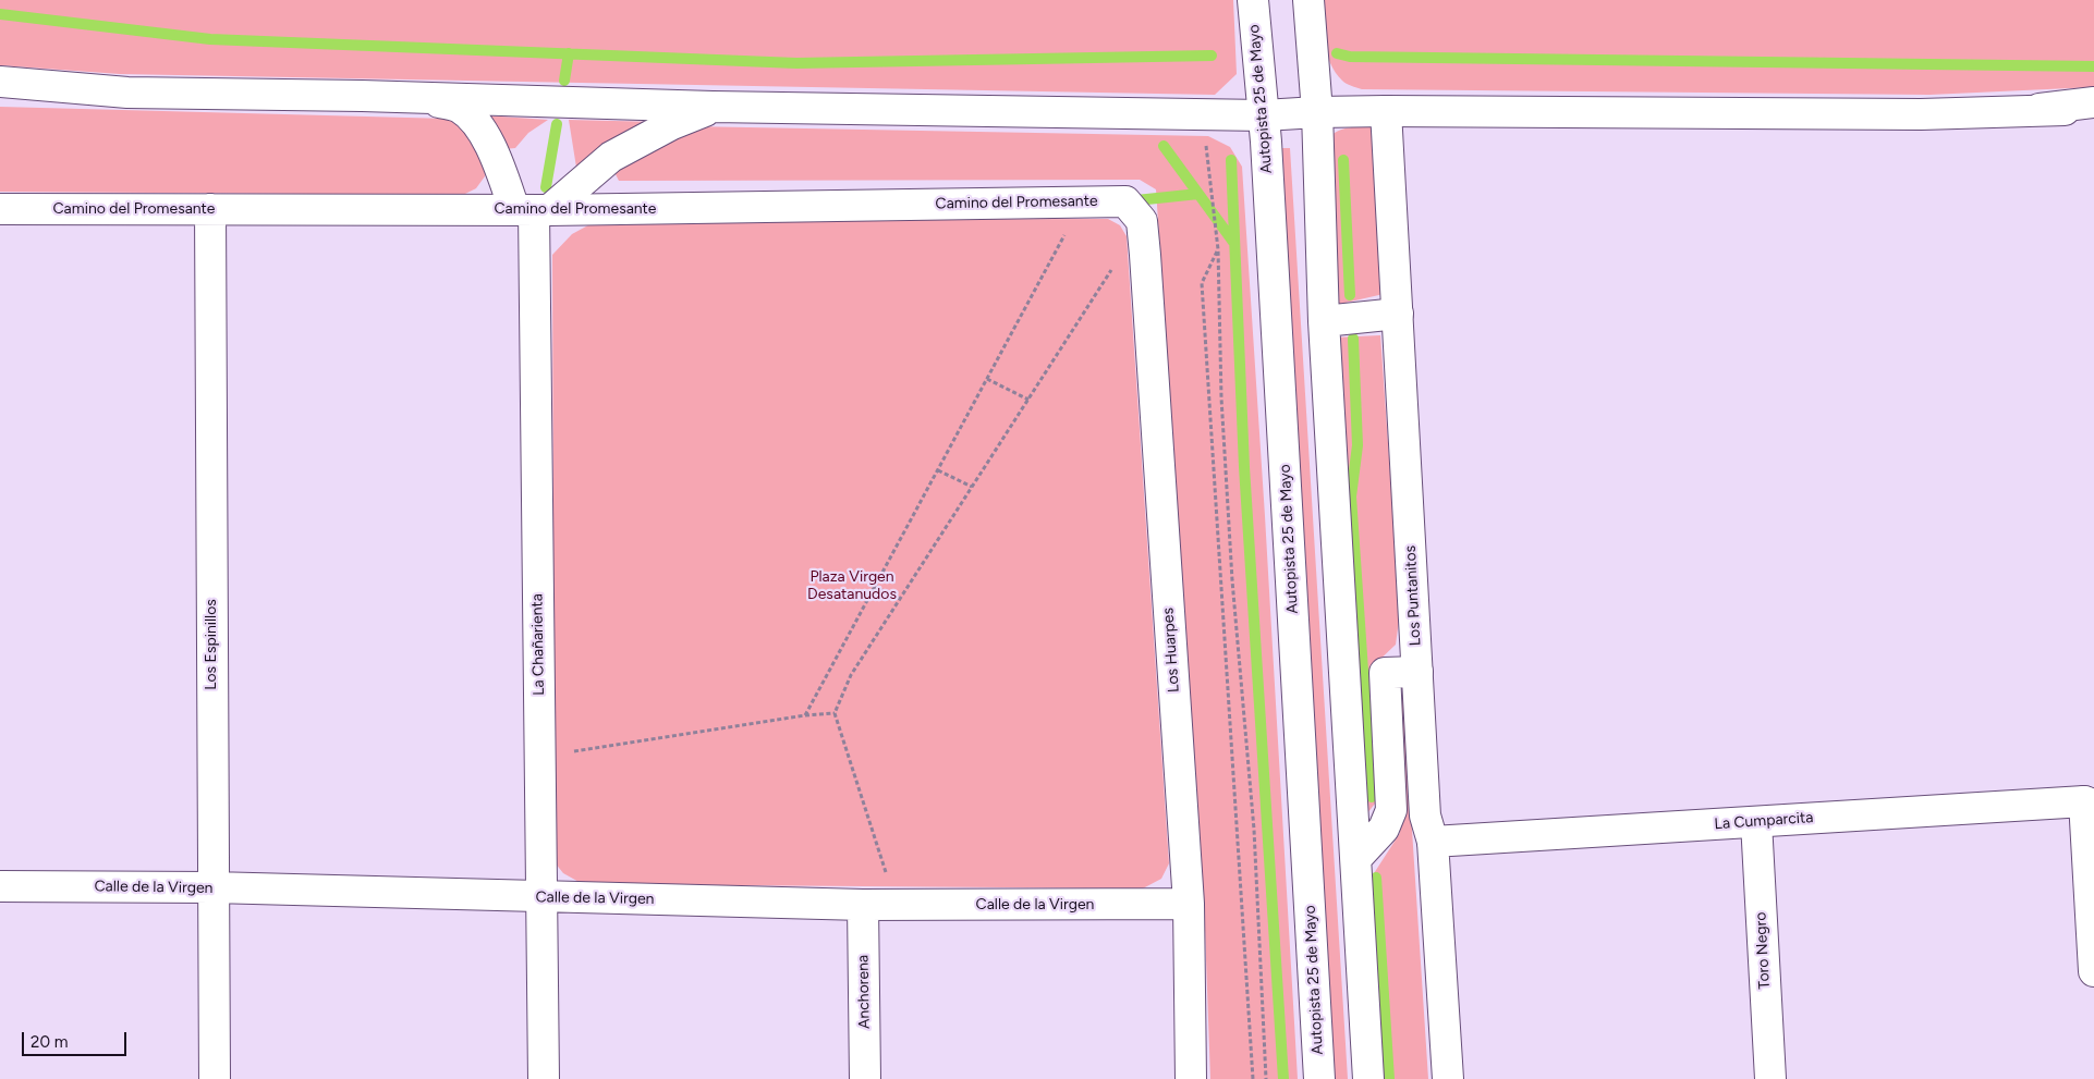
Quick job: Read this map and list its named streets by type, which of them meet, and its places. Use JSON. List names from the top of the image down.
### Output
{
  "streets": {
    "main road": [
      "Autopista 25 de Mayo",
      "Camino del Promesante",
      "Los Puntanitos",
      "Los Espinillos",
      "La Chañarienta",
      "Los Huarpes",
      "La Cumparcita",
      "Calle de la Virgen",
      "Toro Negro",
      "Anchorena"
    ]
  },
  "crossings": [
    ["Camino del Promesante", "Los Espinillos"],
    ["Camino del Promesante", "La Chañarienta"],
    ["Camino del Promesante", "Los Huarpes"],
    ["Los Puntanitos", "La Cumparcita"],
    ["Los Espinillos", "Calle de la Virgen"],
    ["La Chañarienta", "Calle de la Virgen"],
    ["Los Huarpes", "Calle de la Virgen"],
    ["La Cumparcita", "Toro Negro"],
    ["Calle de la Virgen", "Anchorena"]
  ],
  "parks": ["Plaza Virgen Desatanudos"],
  "scale_bar": "20 m"
}
